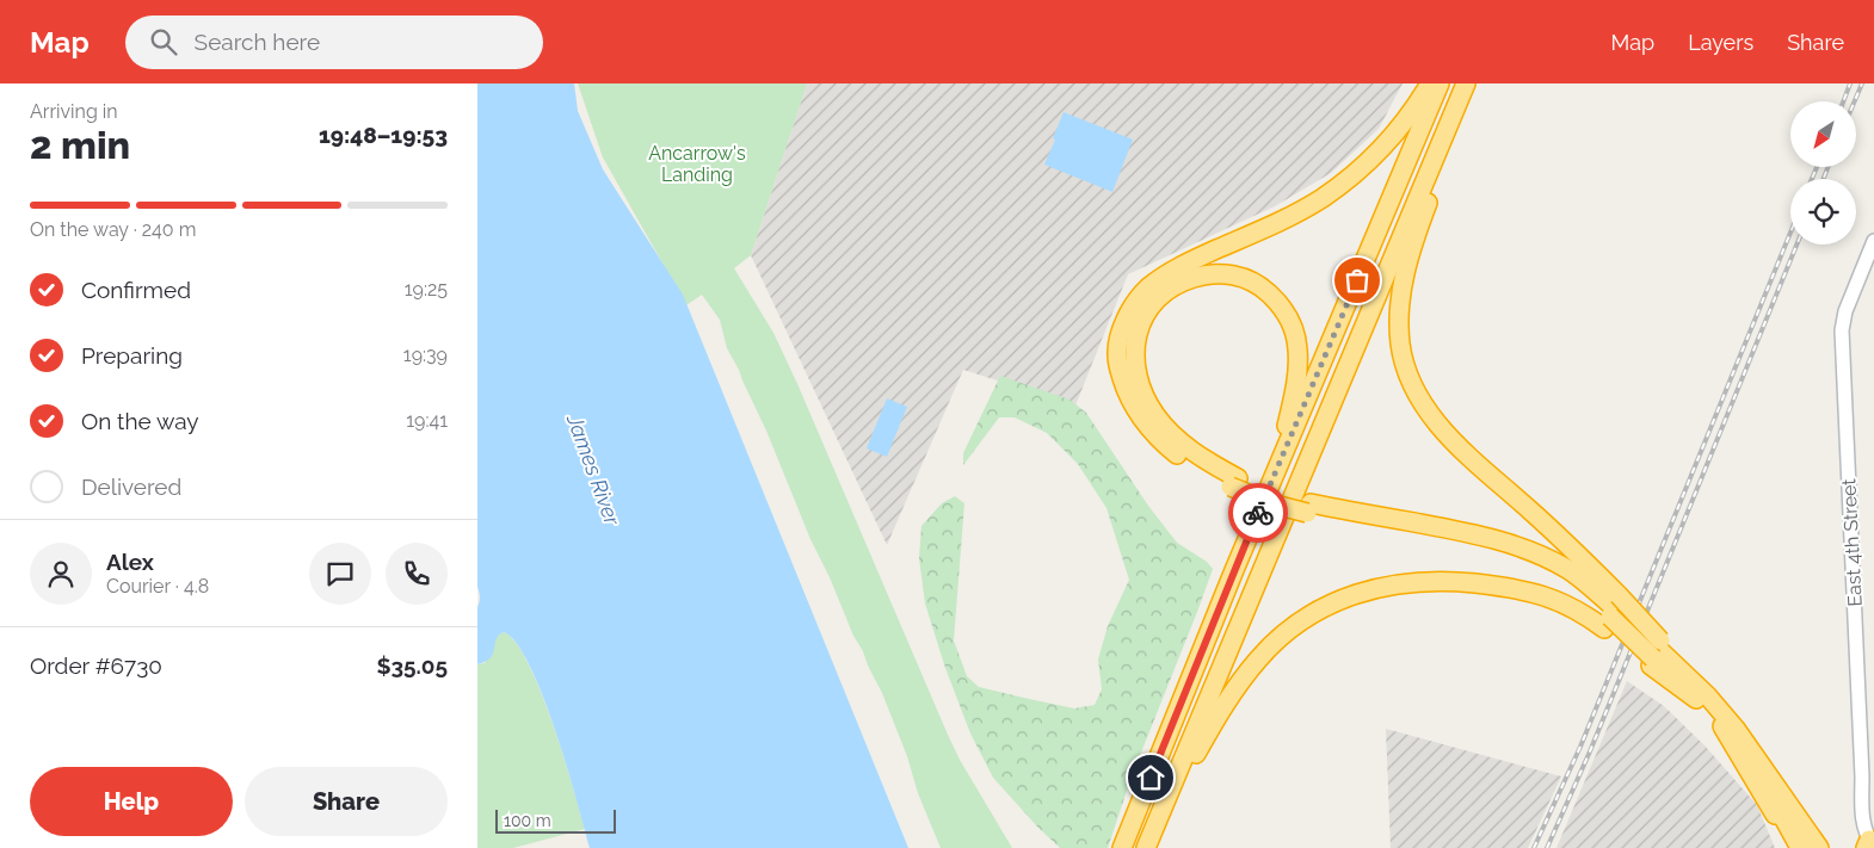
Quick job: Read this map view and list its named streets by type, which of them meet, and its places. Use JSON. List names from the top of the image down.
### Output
{
  "streets": {
    "street": ["East 4th Street"]
  },
  "water": ["James River"],
  "parks": ["Ancarrow's Landing"],
  "scale_bar": "100 m",
  "north": "bottom left",
  "page": {
    "header": "Map",
    "search": "Search here",
    "nav": ["Map", "Layers", "Share"],
    "heading": ["2 min", "Arriving in", "19:48–19:53"],
    "panel": [
      "Alex",
      "Courier · 4.8",
      "Order #6730",
      "$35.05"
    ],
    "bar": "On the way · 240 m",
    "list": [
      ["Confirmed", "19:25"],
      ["Preparing", "19:39"],
      ["On the way", "19:41"],
      "Delivered"
    ],
    "buttons": ["Help", "Share"],
    "scale": "100 m"
  }
}
